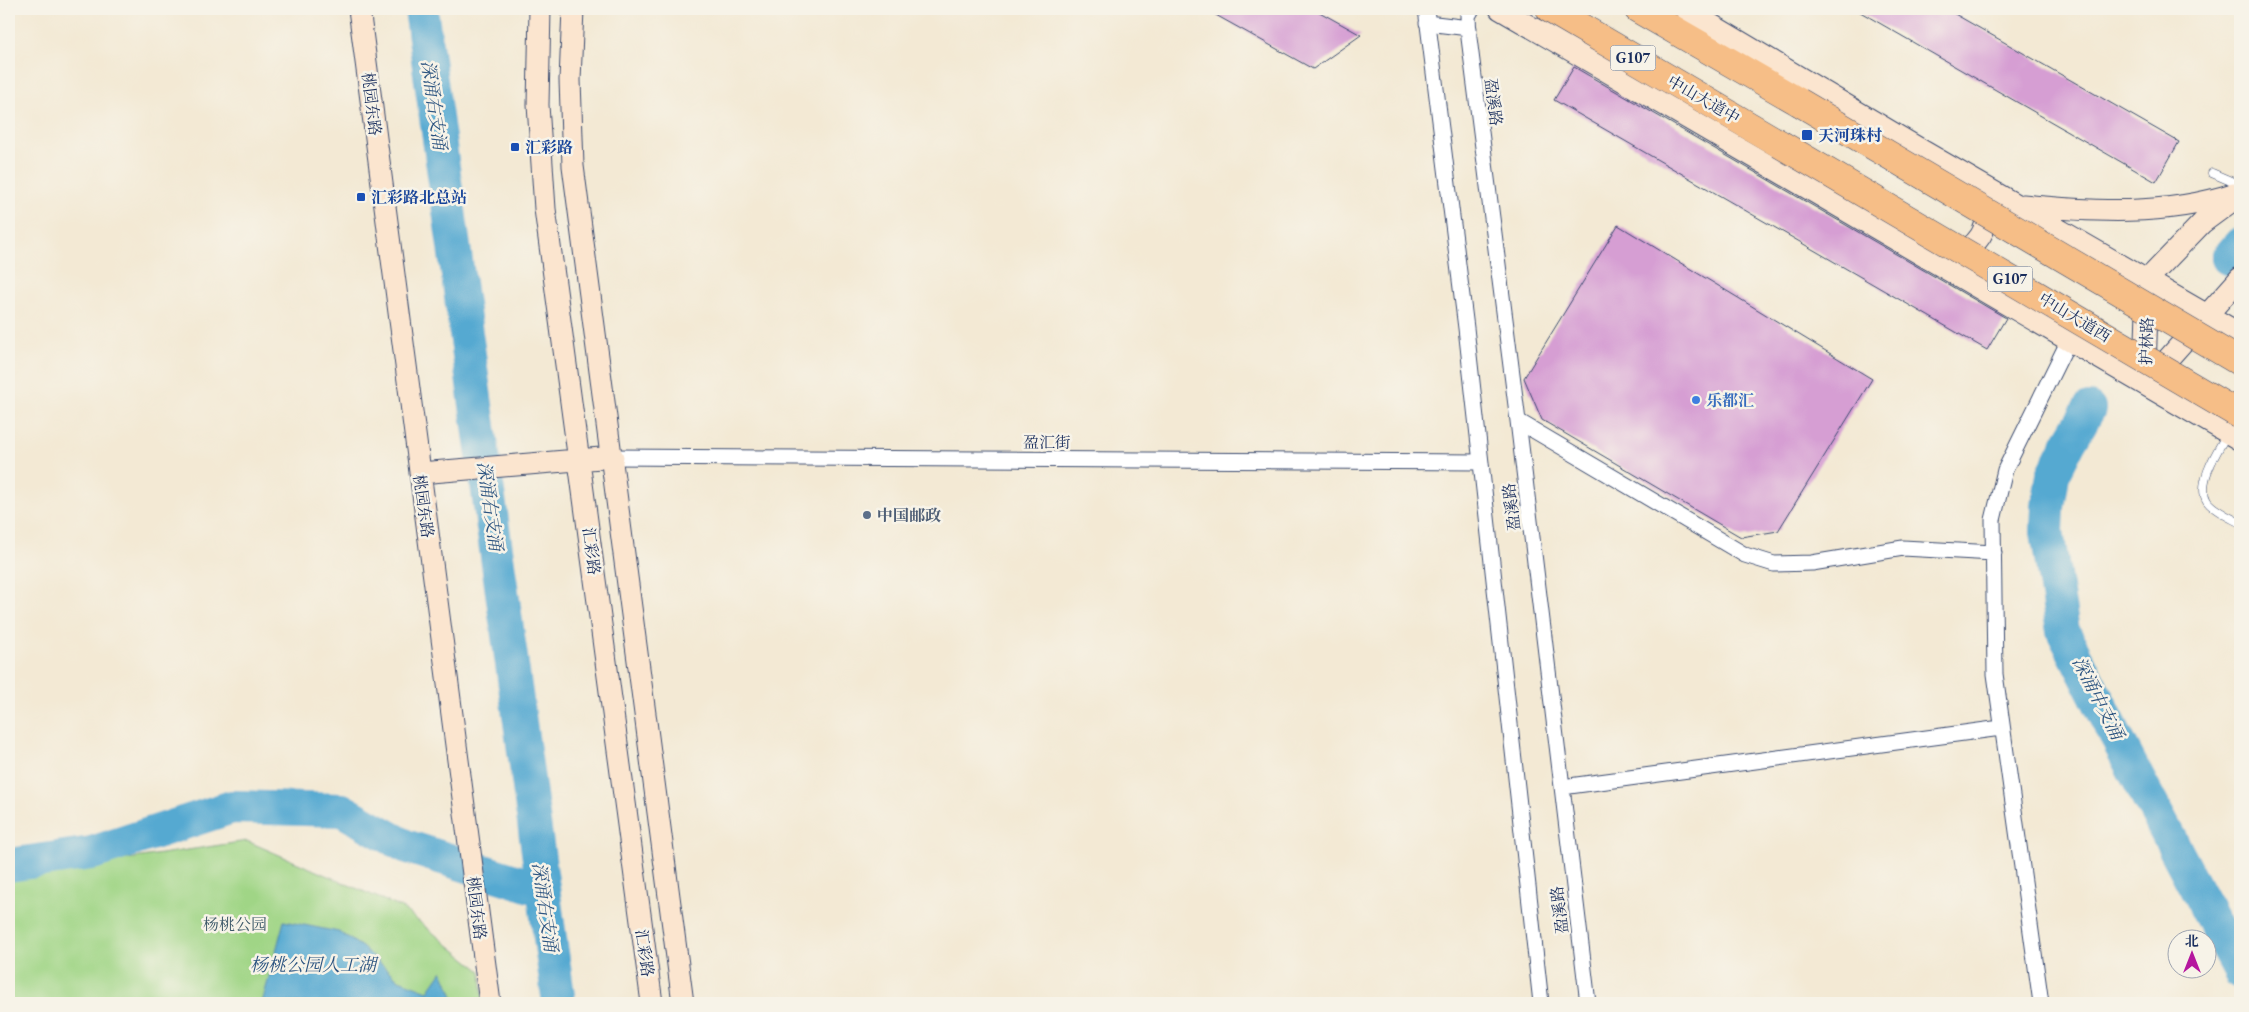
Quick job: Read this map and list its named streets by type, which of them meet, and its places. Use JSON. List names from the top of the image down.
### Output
{
  "streets": {
    "highway": ["G107", "中山大道中", "中山大道西"],
    "street": [
      "盈溪路",
      "桃园东路",
      "护林路",
      "盈汇街",
      "汇彩路"
    ]
  },
  "crossings": [
    ["中山大道中", "中山大道西"],
    ["盈溪路", "盈汇街"],
    ["盈汇街", "汇彩路"]
  ],
  "water": ["深涌右支涌", "深涌中支涌", "杨桃公园人工湖"],
  "parks": ["杨桃公园"],
  "places": {
    "transit": ["天河珠村", "汇彩路", "汇彩路北总站"],
    "other": ["乐都汇", "中国邮政"]
  },
  "north": "top"
}
